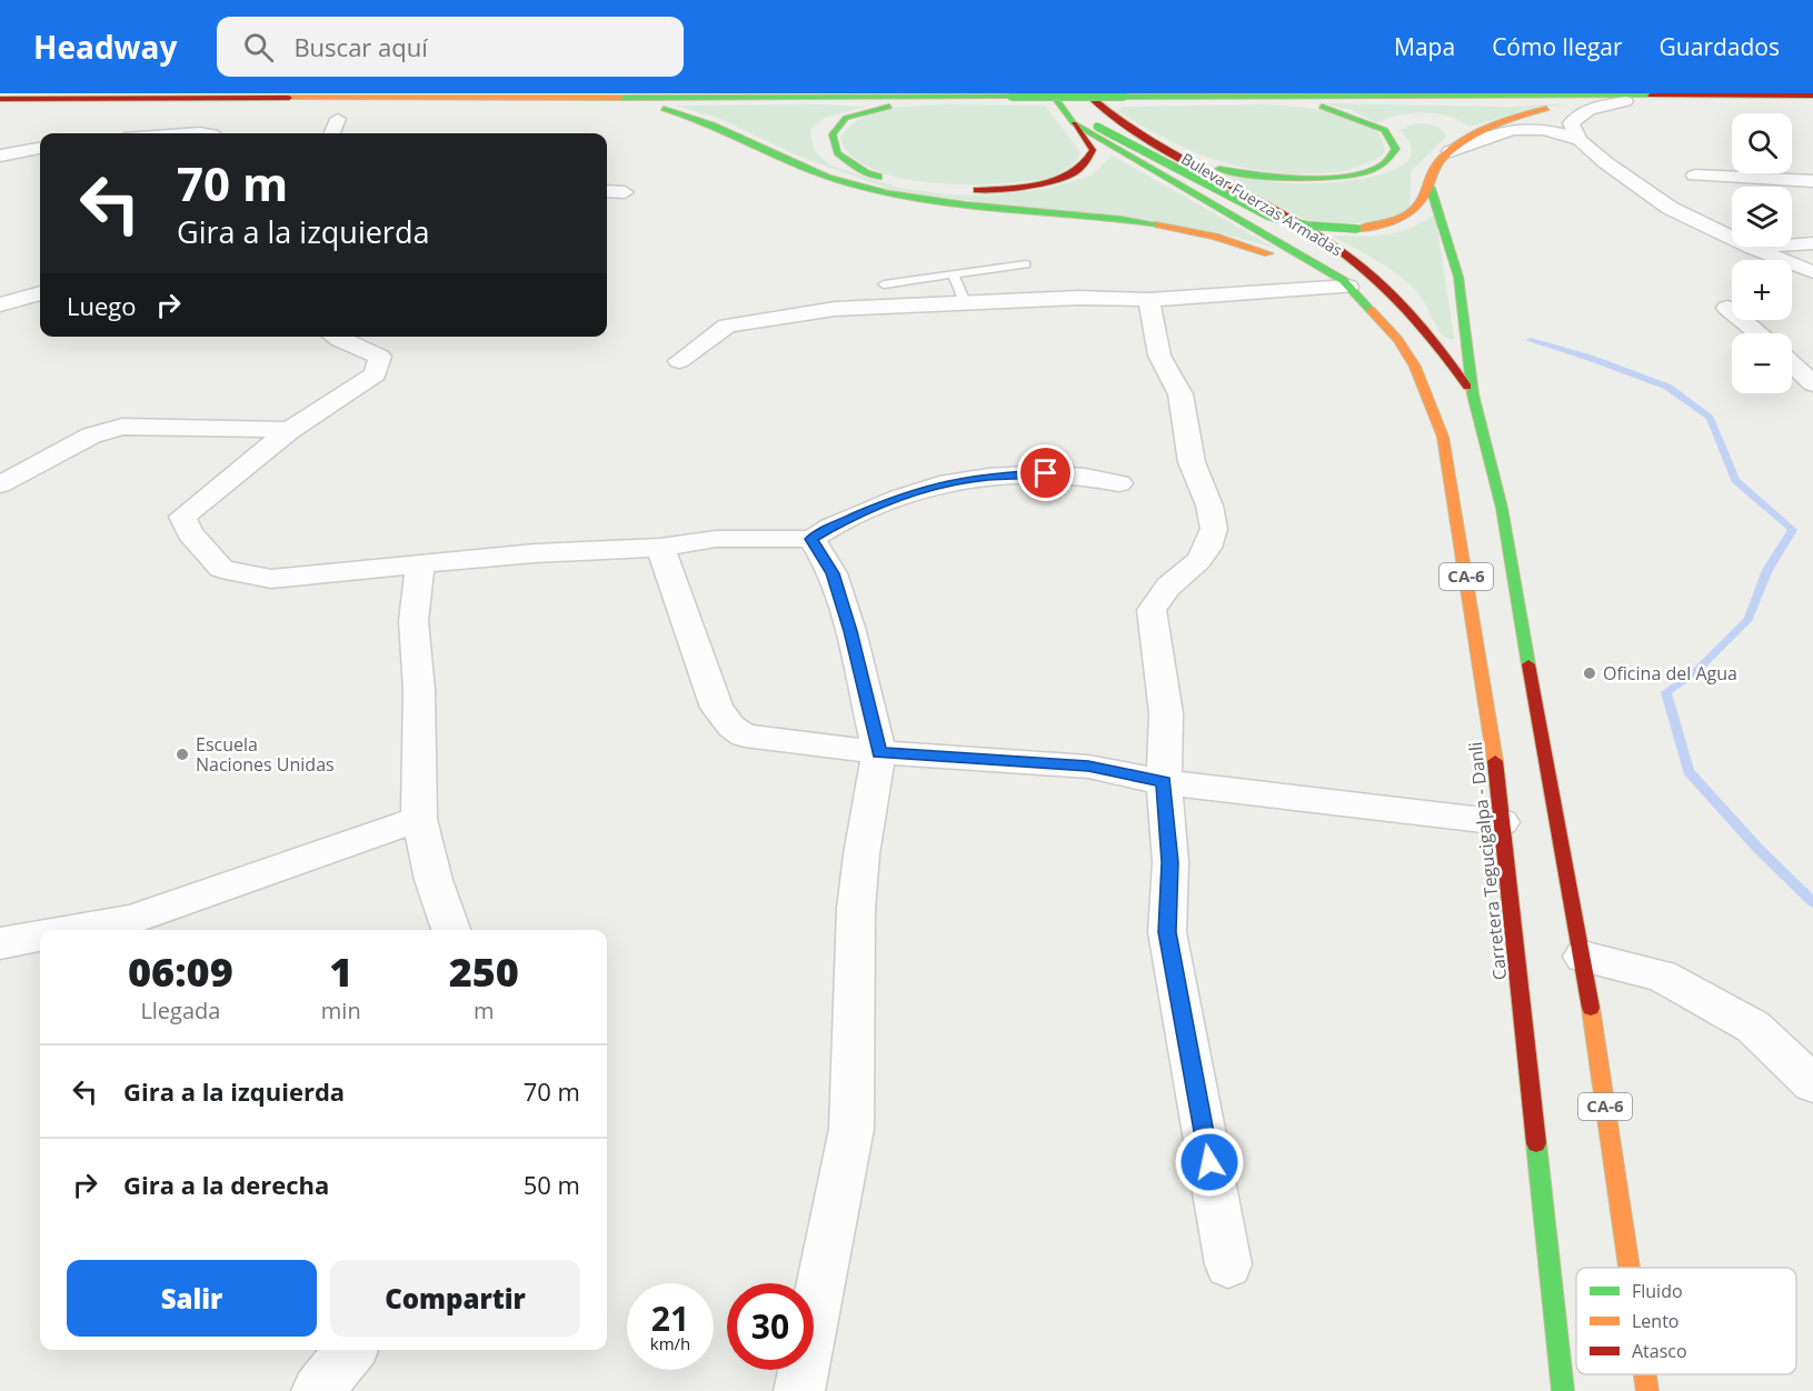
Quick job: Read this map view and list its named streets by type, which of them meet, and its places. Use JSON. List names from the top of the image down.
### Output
{
  "streets": {
    "highway": ["Bulevar Fuerzas Armadas", "CA-6", "Carretera Tegucigalpa - Danli"]
  },
  "crossings": [
    ["Bulevar Fuerzas Armadas", "CA-6"],
    ["Bulevar Fuerzas Armadas", "Carretera Tegucigalpa - Danli"]
  ],
  "places": ["Oficina del Agua", "Escuela Naciones Unidas"],
  "legend": ["Fluido", "Lento", "Atasco"],
  "page": {
    "header": "Headway",
    "search": "Buscar aquí",
    "nav": ["Mapa", "Cómo llegar", "Guardados"],
    "map_buttons": ["+", "−"],
    "turn": ["70 m", "Gira a la izquierda"],
    "then": "Luego",
    "eta": [
      "06:09",
      "Llegada",
      "1",
      "min",
      "250",
      "m"
    ],
    "list": [
      {
        "name": "Gira a la izquierda",
        "value": "70 m"
      },
      {
        "name": "Gira a la derecha",
        "value": "50 m"
      }
    ],
    "buttons": ["Salir", "Compartir"],
    "speed": "21 km/h",
    "limit": "30"
  }
}
